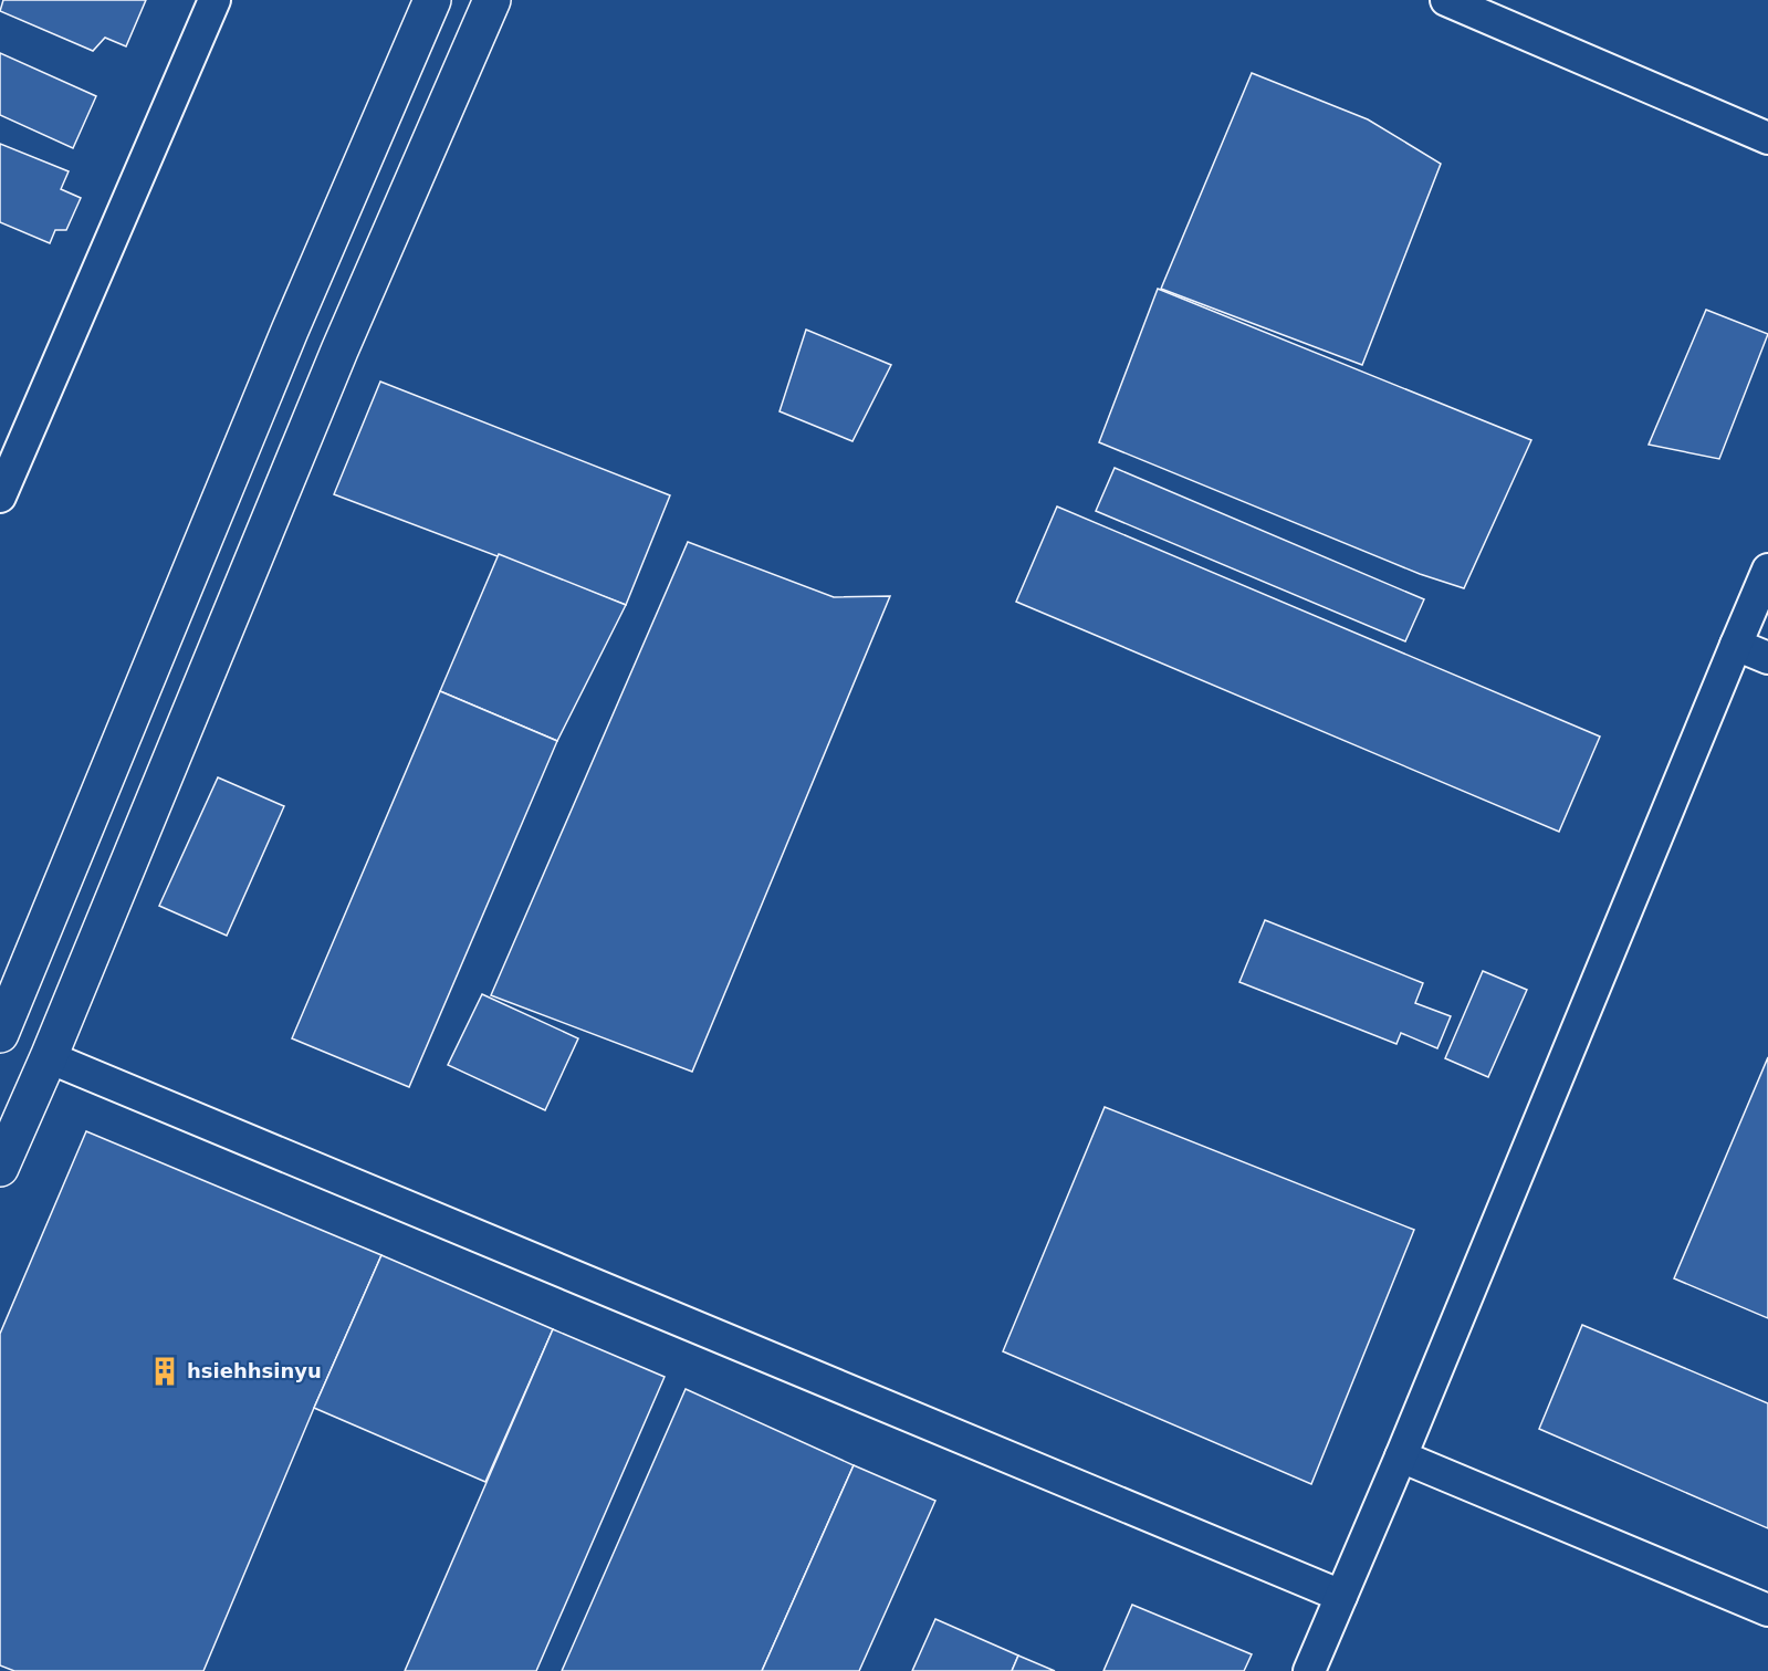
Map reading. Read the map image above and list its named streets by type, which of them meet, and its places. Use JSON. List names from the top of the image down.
{
  "places": {
    "building": ["hsiehhsinyu"]
  }
}
